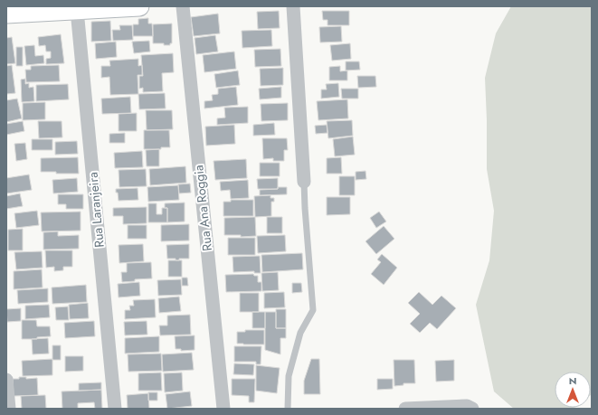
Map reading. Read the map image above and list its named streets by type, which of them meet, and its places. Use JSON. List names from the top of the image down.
{
  "streets": {
    "street": ["Rua Ana Roggia", "Rua Laranjeira"]
  },
  "north": "top"
}
